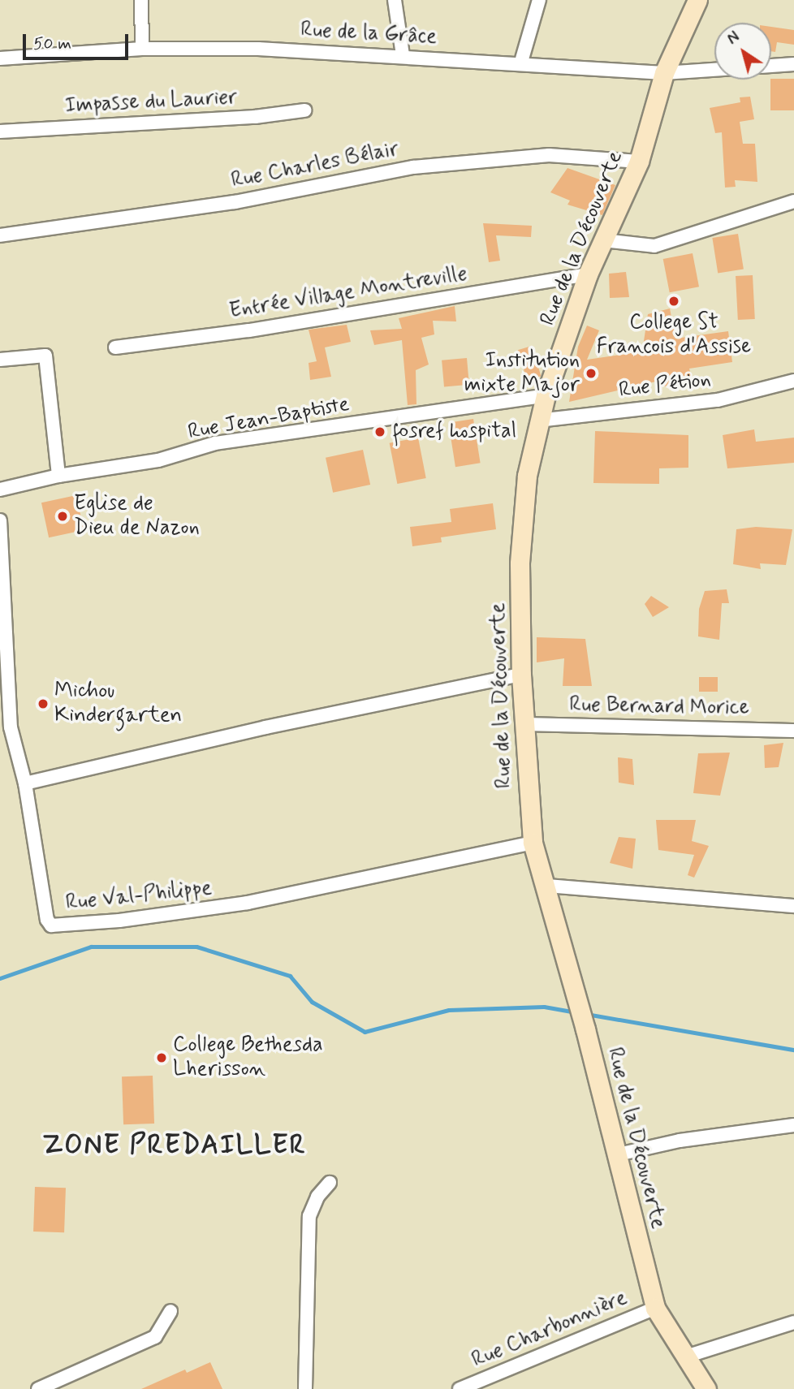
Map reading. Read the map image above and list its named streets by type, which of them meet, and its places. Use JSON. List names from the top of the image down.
{
  "streets": {
    "street": [
      "Rue de la Grâce",
      "Impasse du Laurier",
      "Rue Charles Bélair",
      "Rue de la Découverte",
      "Entrée Village Montreville",
      "Rue Pétion",
      "Rue Jean-Baptiste",
      "Rue Bernard Morice",
      "Rue Val-Philippe",
      "Rue Charbonnière"
    ]
  },
  "crossings": [
    ["Rue de la Grâce", "Rue de la Découverte"],
    ["Rue Charles Bélair", "Rue de la Découverte"],
    ["Rue de la Découverte", "Entrée Village Montreville"],
    ["Rue de la Découverte", "Rue Pétion"],
    ["Rue de la Découverte", "Rue Jean-Baptiste"],
    ["Rue de la Découverte", "Rue Bernard Morice"],
    ["Rue de la Découverte", "Rue Val-Philippe"],
    ["Rue de la Découverte", "Rue Charbonnière"]
  ],
  "districts": ["ZONE PREDAILLER"],
  "places": [
    "College St Francois d'Assise",
    "Institution mixte Major",
    "fosref hospital",
    "Eglise de Dieu de Nazon",
    "Michou Kindergarten",
    "College Bethesda Lherisson"
  ],
  "scale_bar": "50 m",
  "north": "top left"
}
